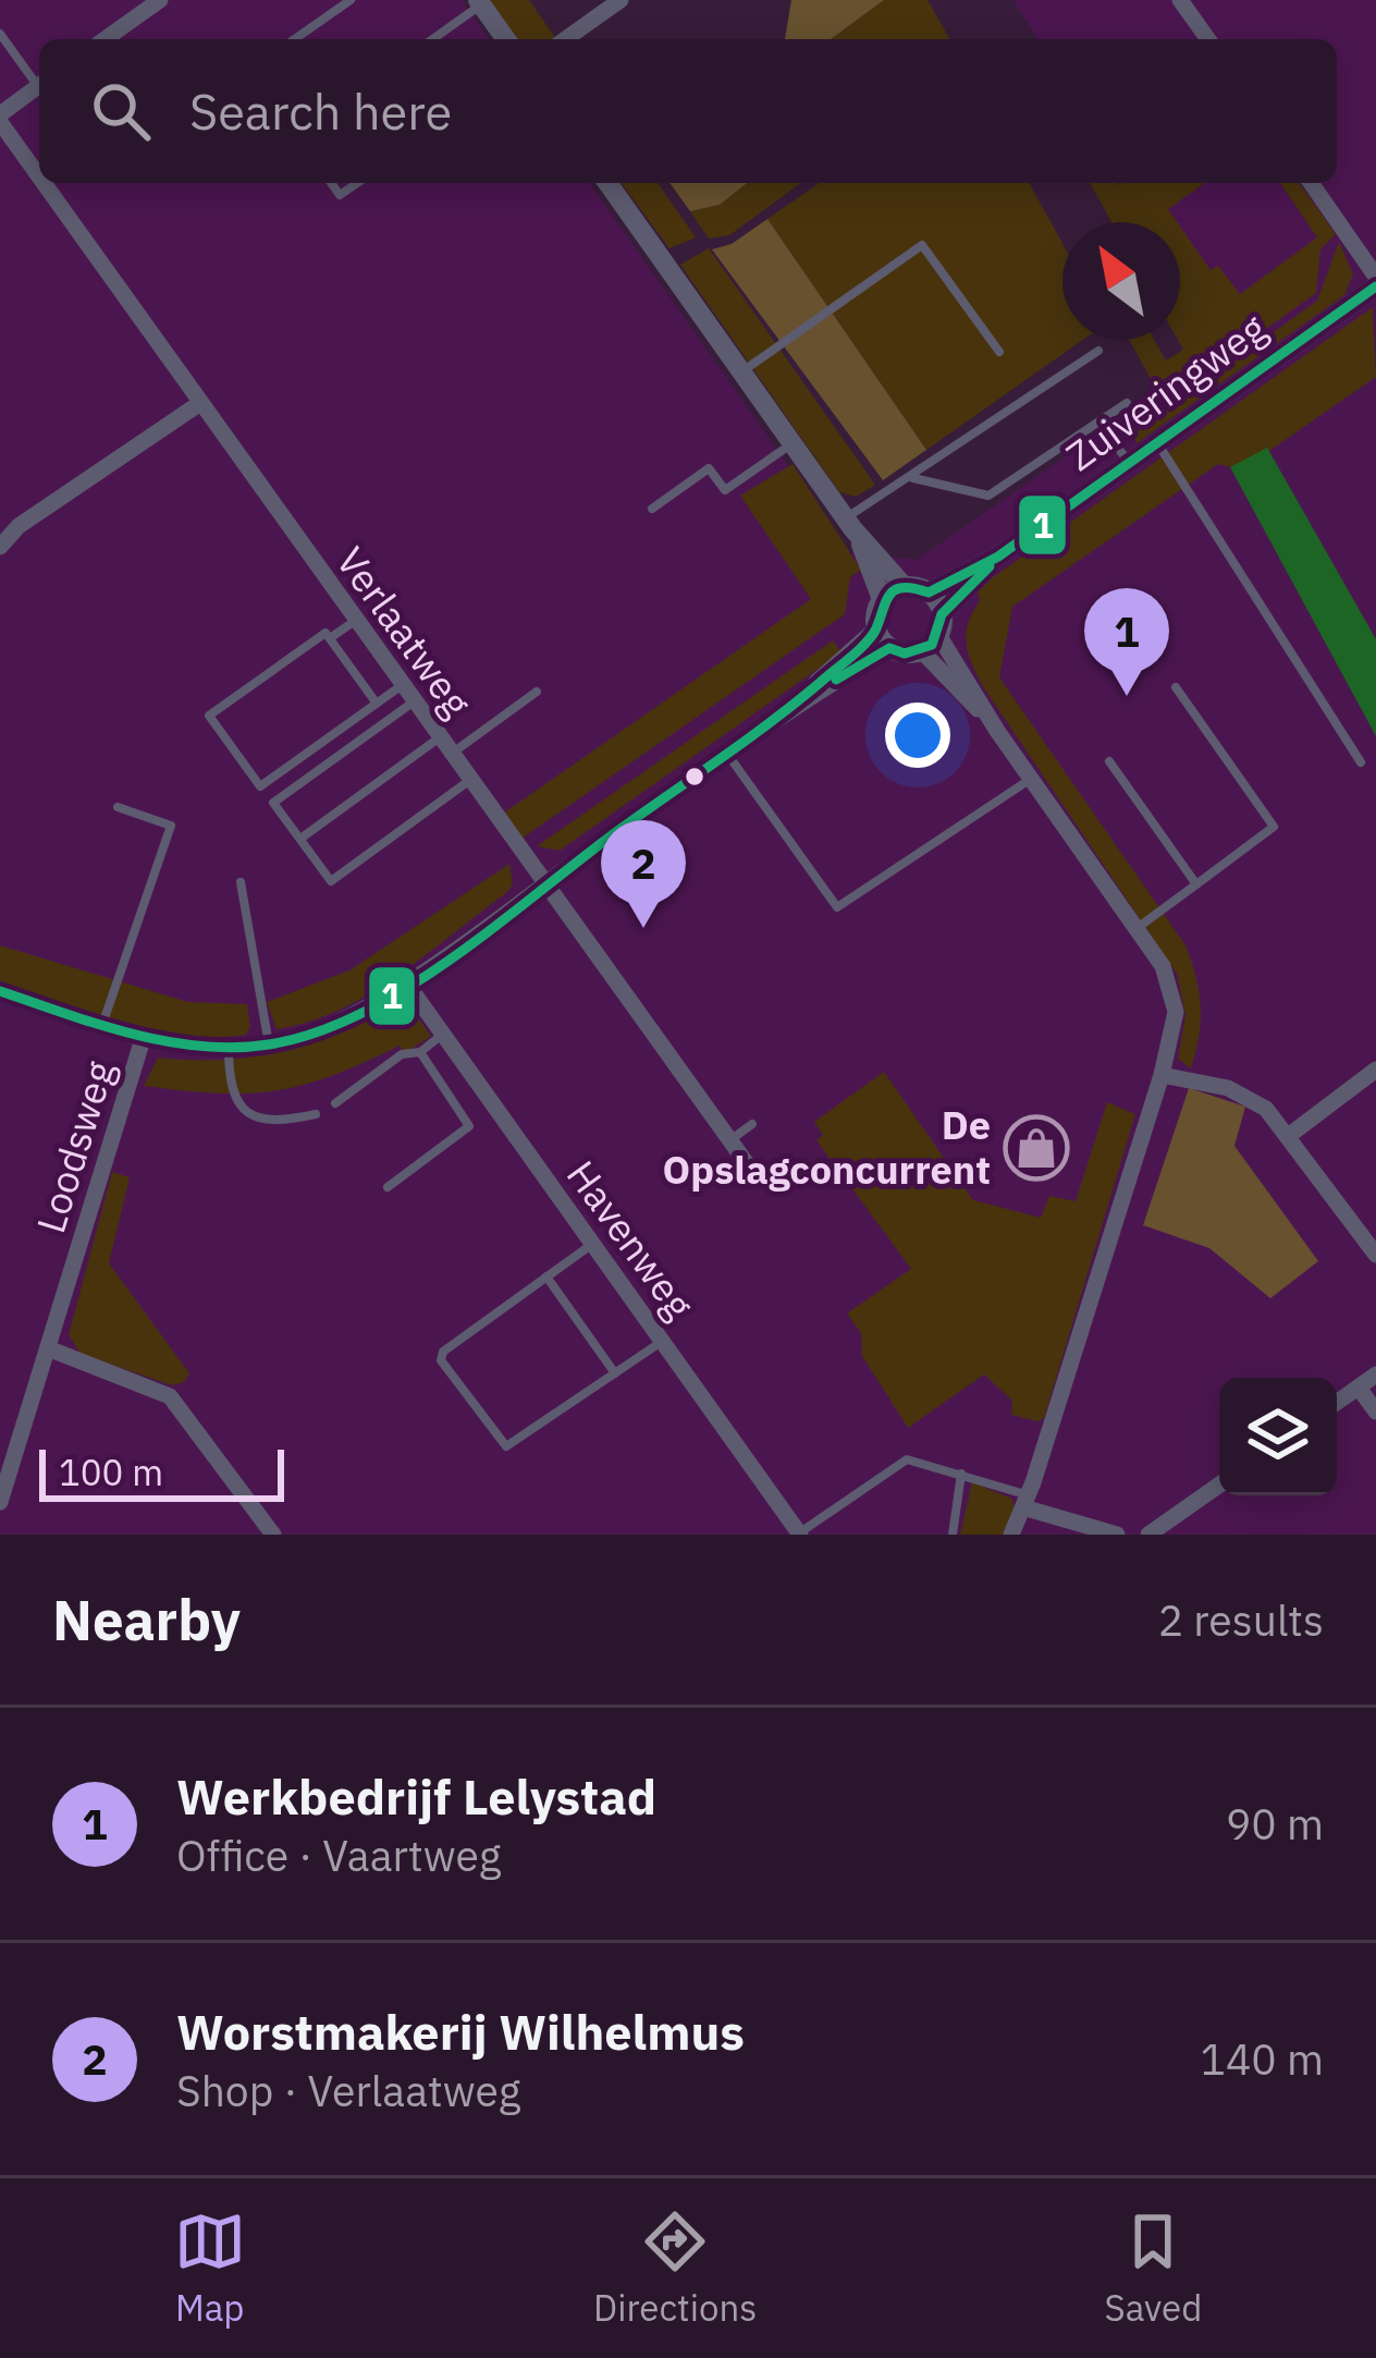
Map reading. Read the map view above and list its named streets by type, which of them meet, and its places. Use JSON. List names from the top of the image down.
{
  "streets": {
    "street": [
      "Zuiveringweg",
      "Verlaatweg",
      "Loodsweg",
      "Havenweg"
    ]
  },
  "places": {
    "shop": ["De Opslagconcurrent"]
  },
  "lines": ["transit line 1"],
  "scale_bar": "100 m",
  "north": "top left",
  "page": {
    "search": "Search here",
    "pins": ["1", "2"],
    "scale": "100 m",
    "heading": ["Nearby", "2 results"],
    "list": [
      {
        "mark": "1",
        "name": "Werkbedrijf Lelystad",
        "note": "Office · Vaartweg",
        "value": "90 m"
      },
      {
        "mark": "2",
        "name": "Worstmakerij Wilhelmus",
        "note": "Shop · Verlaatweg",
        "value": "140 m"
      }
    ],
    "nav": ["Map", "Directions", "Saved"]
  }
}
